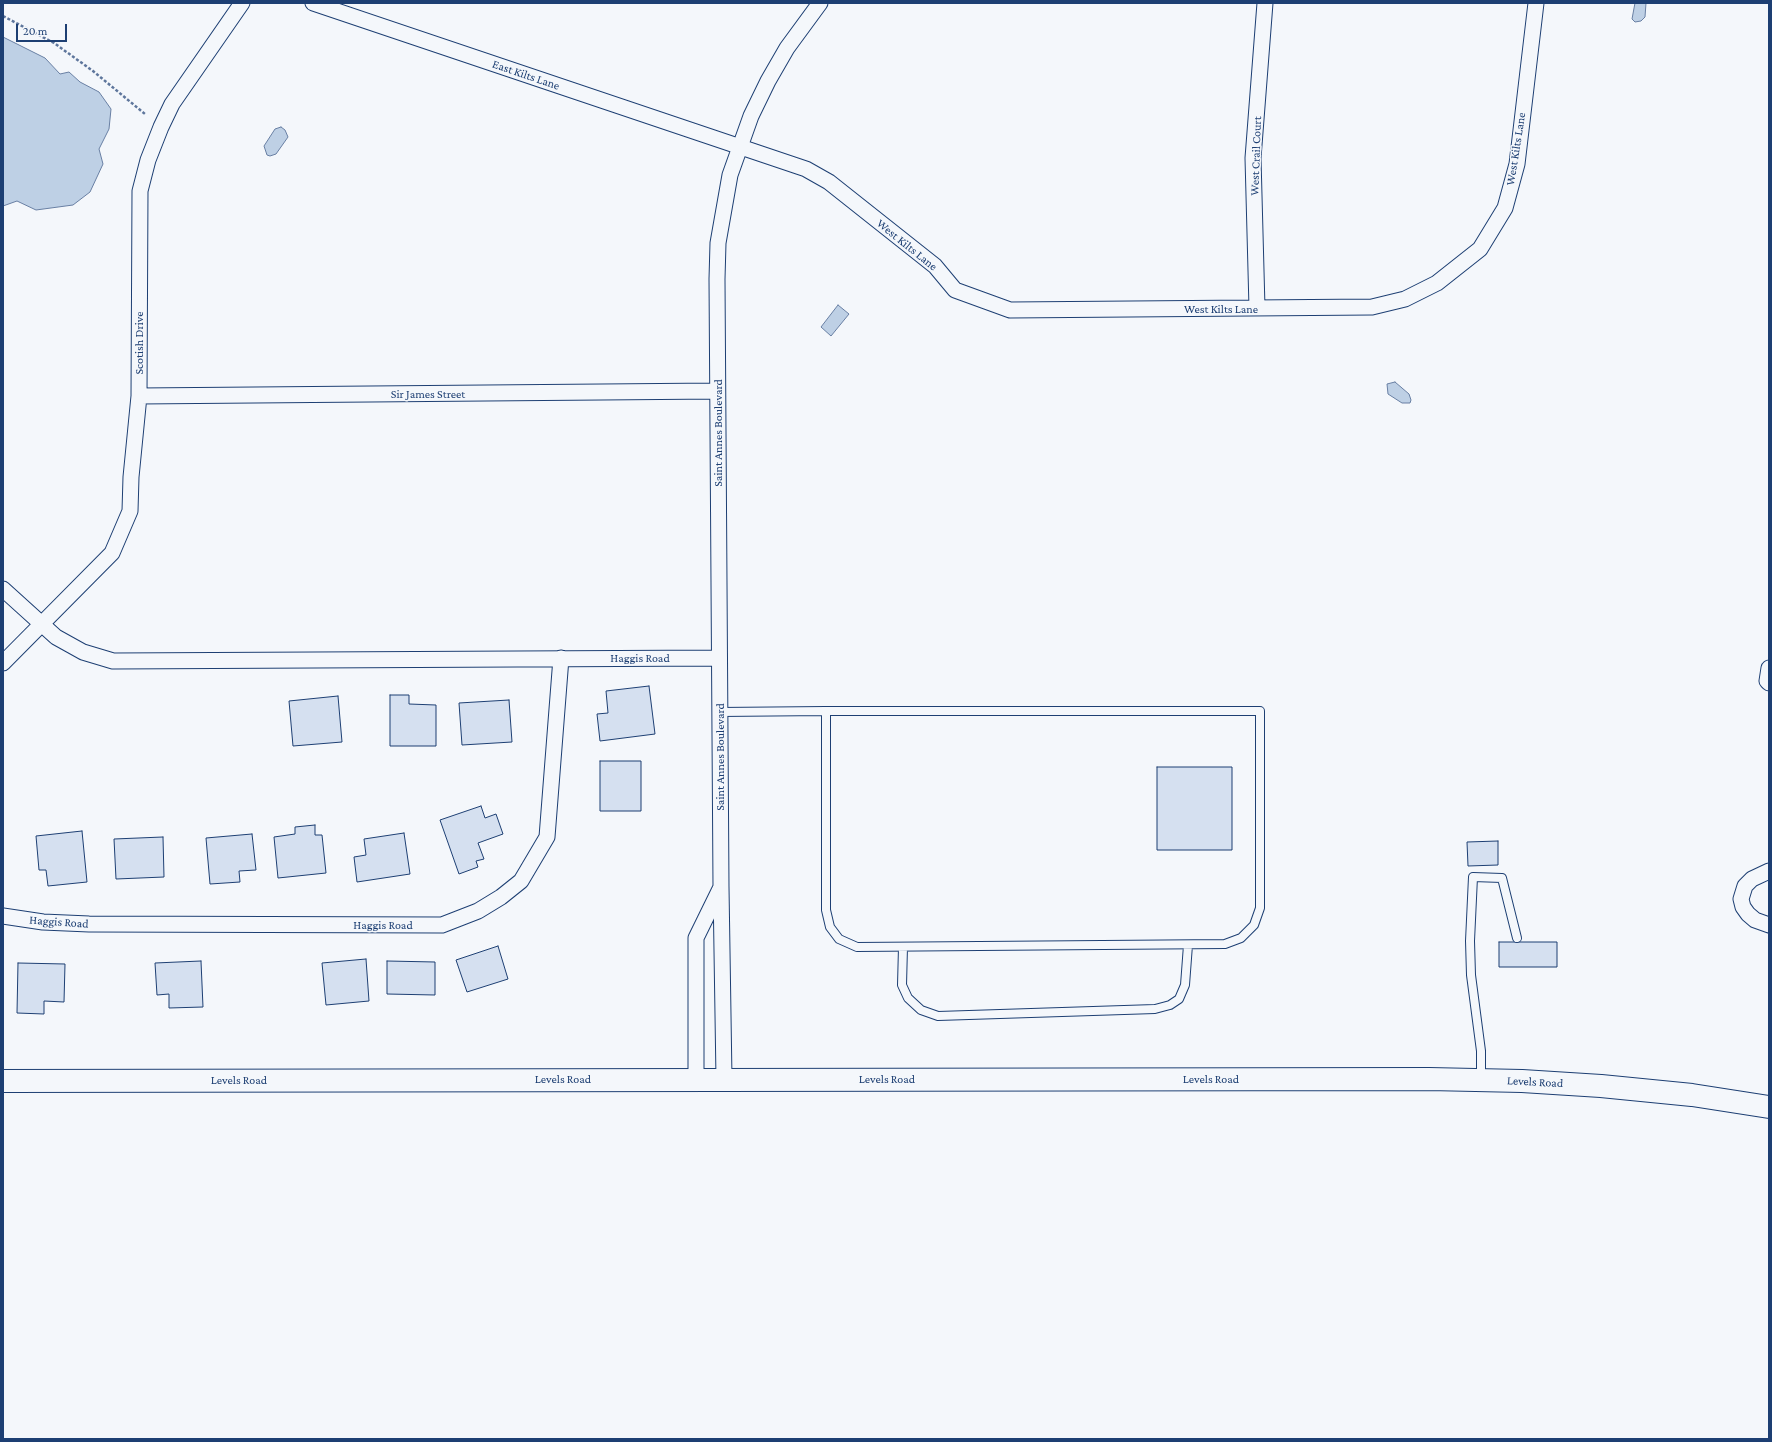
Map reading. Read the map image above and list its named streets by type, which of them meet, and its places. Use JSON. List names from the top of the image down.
{
  "streets": {
    "main road": ["Levels Road"],
    "street": [
      "East Kilts Lane",
      "West Kilts Lane",
      "West Crail Court",
      "Scotish Drive",
      "Sir James Street",
      "Saint Annes Boulevard",
      "Haggis Road"
    ]
  },
  "crossings": [
    ["East Kilts Lane", "West Kilts Lane"],
    ["East Kilts Lane", "Saint Annes Boulevard"],
    ["West Kilts Lane", "West Crail Court"],
    ["West Kilts Lane", "Saint Annes Boulevard"],
    ["Scotish Drive", "Sir James Street"],
    ["Scotish Drive", "Haggis Road"],
    ["Sir James Street", "Saint Annes Boulevard"],
    ["Saint Annes Boulevard", "Haggis Road"],
    ["Saint Annes Boulevard", "Levels Road"]
  ],
  "scale_bar": "20 m"
}
